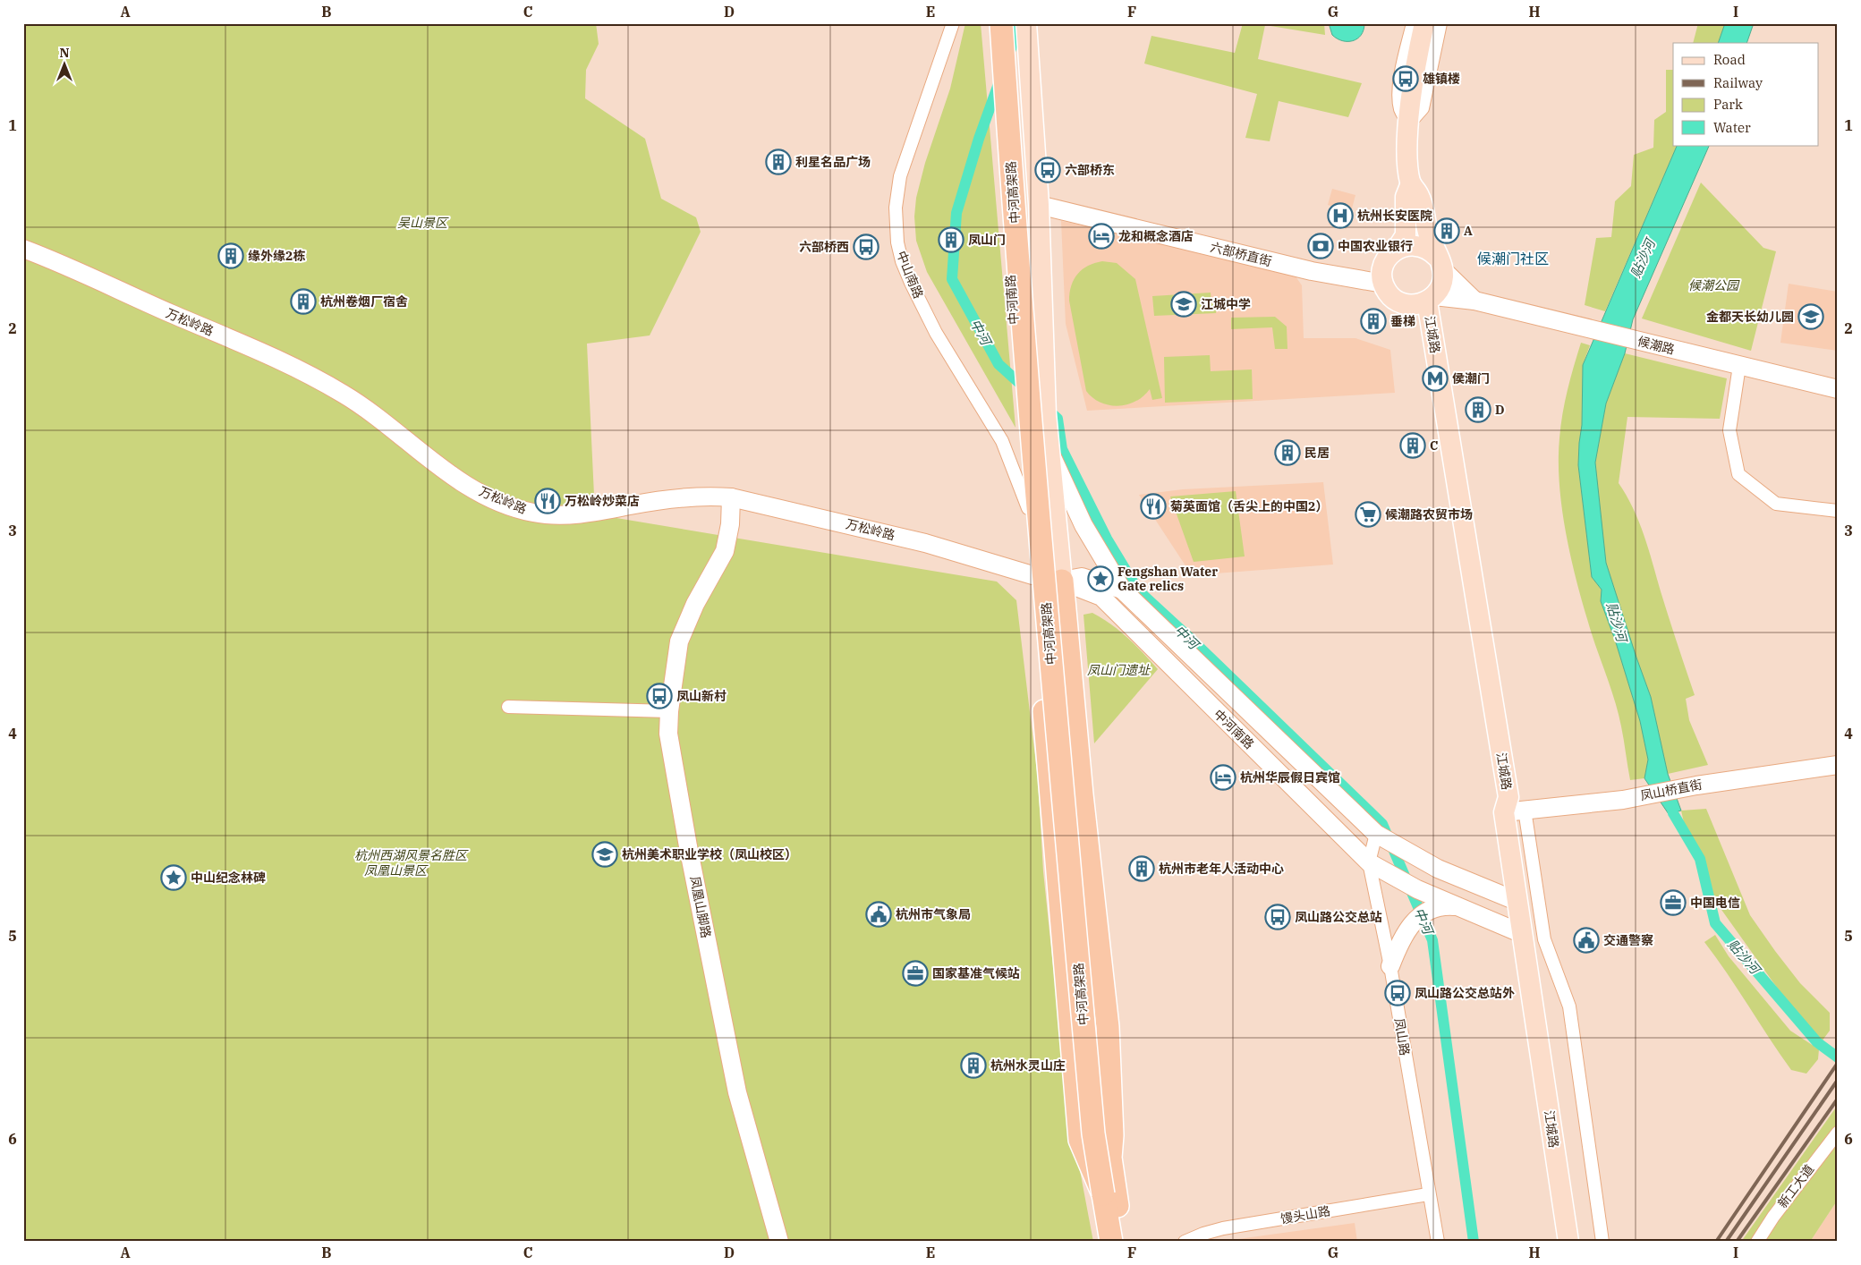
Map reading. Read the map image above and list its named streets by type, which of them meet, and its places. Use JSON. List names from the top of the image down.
{
  "streets": {
    "highway": ["中河高架路"],
    "main road": ["中河南路", "江城路"],
    "street": [
      "六部桥直街",
      "中山南路",
      "万松岭路",
      "候潮路",
      "凤山桥直街",
      "凤凰山脚路",
      "凤山路",
      "新工大道",
      "馒头山路"
    ]
  },
  "crossings": [
    ["六部桥直街", "中河南路"],
    ["六部桥直街", "江城路"],
    ["六部桥直街", "候潮路"],
    ["中山南路", "中河南路"],
    ["中河南路", "万松岭路"],
    ["中河南路", "江城路"],
    ["中河南路", "凤山路"],
    ["万松岭路", "凤凰山脚路"],
    ["江城路", "候潮路"],
    ["江城路", "凤山桥直街"],
    ["凤山路", "馒头山路"]
  ],
  "districts": ["候潮门社区"],
  "water": ["贴沙河", "中河"],
  "parks": [
    "吴山景区",
    "候潮公园",
    "凤山门遗址",
    "杭州西湖风景名胜区",
    "凤凰山景区"
  ],
  "places": {
    "bus stop": [
      "雄镇楼",
      "六部桥东",
      "六部桥西",
      "凤山新村",
      "凤山路公交总站",
      "凤山路公交总站外"
    ],
    "building": [
      "利星名品广场",
      "A",
      "凤山门",
      "缘外缘2栋",
      "杭州卷烟厂宿舍",
      "垂梯",
      "D",
      "C",
      "民居",
      "杭州市老年人活动中心",
      "杭州水灵山庄"
    ],
    "hospital": ["杭州长安医院"],
    "hotel": ["龙和概念酒店", "杭州华辰假日宾馆"],
    "bank": ["中国农业银行"],
    "school or university": ["江城中学", "金都天长幼儿园", "杭州美术职业学校（凤山校区）"],
    "metro station": ["侯潮门"],
    "restaurant": ["万松岭炒菜店", "菊英面馆（舌尖上的中国2）"],
    "supermarket": ["候潮路农贸市场"],
    "place": ["Fengshan Water Gate relics", "中山纪念林碑"],
    "office": ["中国电信", "国家基准气候站"],
    "public building": ["杭州市气象局", "交通警察"]
  },
  "legend": [
    "Road",
    "Railway",
    "Park",
    "Water"
  ],
  "north": "top",
  "grid": {
    "columns": [
      "A",
      "B",
      "C",
      "D",
      "E",
      "F",
      "G",
      "H",
      "I"
    ],
    "rows": [
      "1",
      "2",
      "3",
      "4",
      "5",
      "6"
    ]
  }
}
